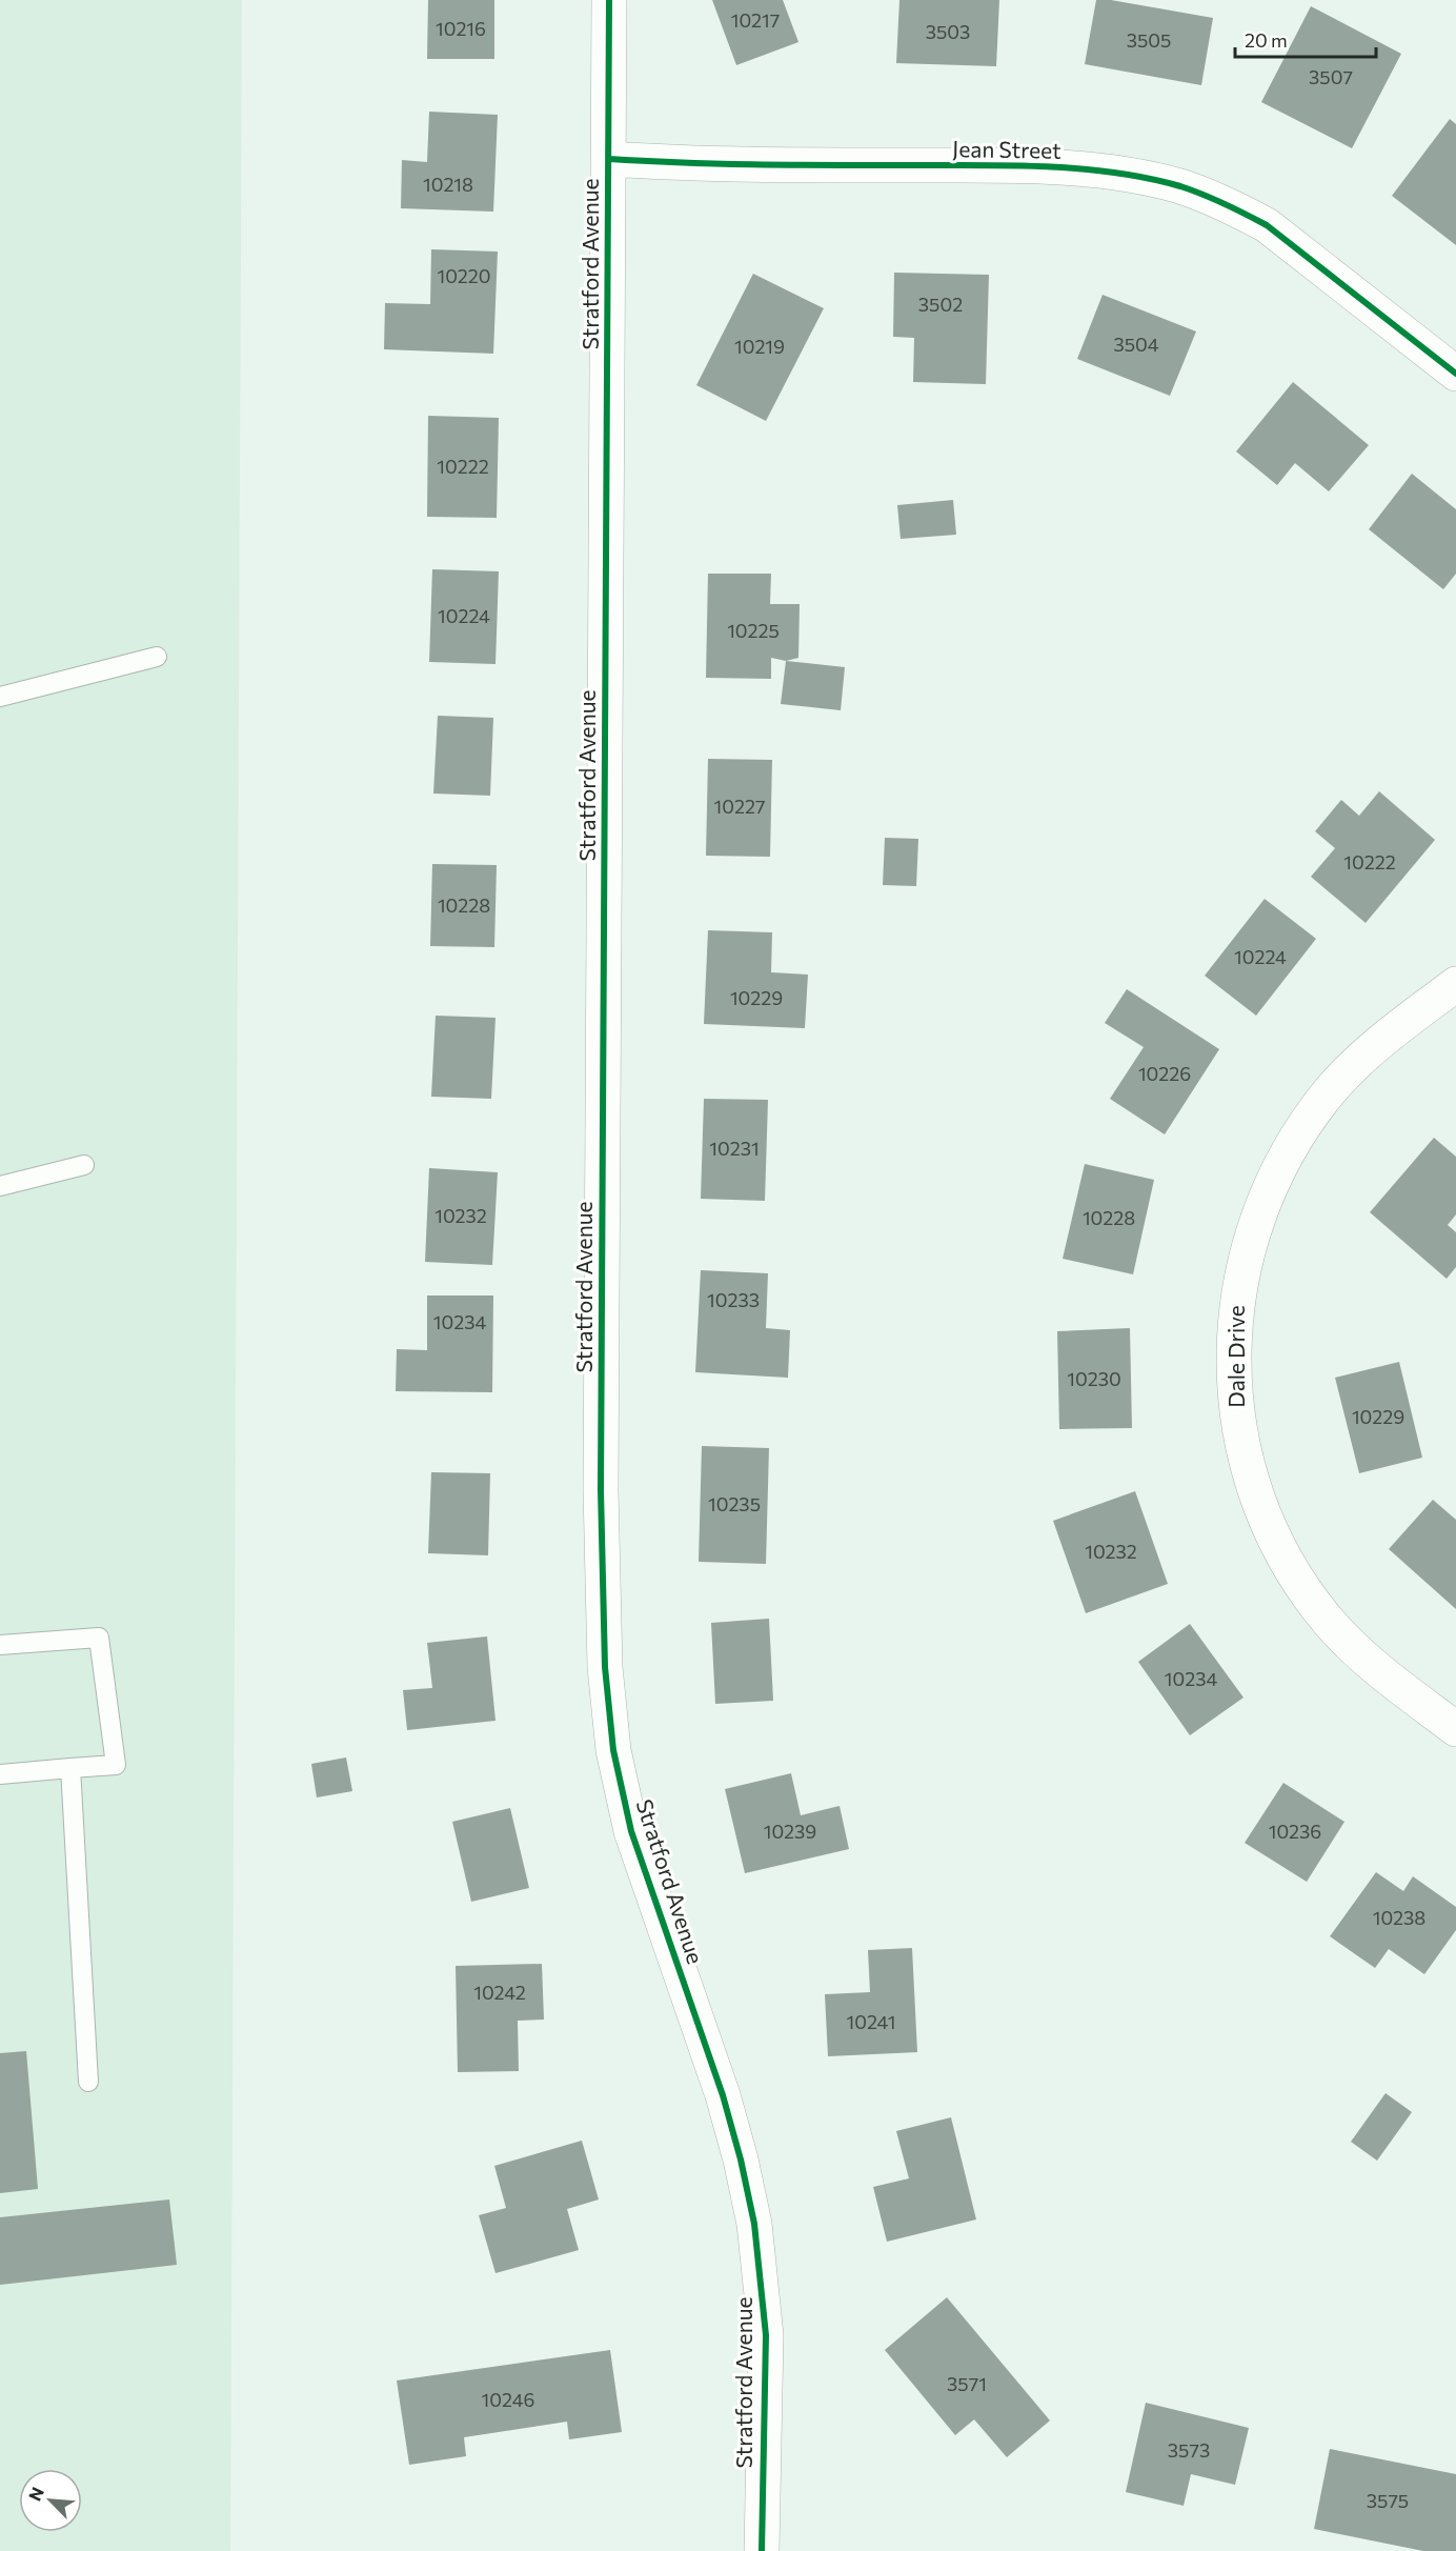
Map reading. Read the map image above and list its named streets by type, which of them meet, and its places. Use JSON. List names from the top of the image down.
{
  "streets": {
    "street": ["Jean Street", "Stratford Avenue", "Dale Drive"]
  },
  "crossings": [
    ["Jean Street", "Stratford Avenue"]
  ],
  "house_numbers": [
    "10217",
    "10216",
    "3503",
    "3505",
    "3507",
    "10218",
    "10220",
    "3502",
    "3504",
    "10219",
    "10222",
    "10224",
    "10225",
    "10227",
    "10222",
    "10228",
    "10224",
    "10229",
    "10226",
    "10231",
    "10232",
    "10228",
    "10233",
    "10234",
    "10230",
    "10229",
    "10235",
    "10232",
    "10234",
    "10239",
    "10236",
    "10238",
    "10242",
    "10241",
    "3571",
    "10246",
    "3573",
    "3575"
  ],
  "scale_bar": "20 m",
  "north": "top left"
}
